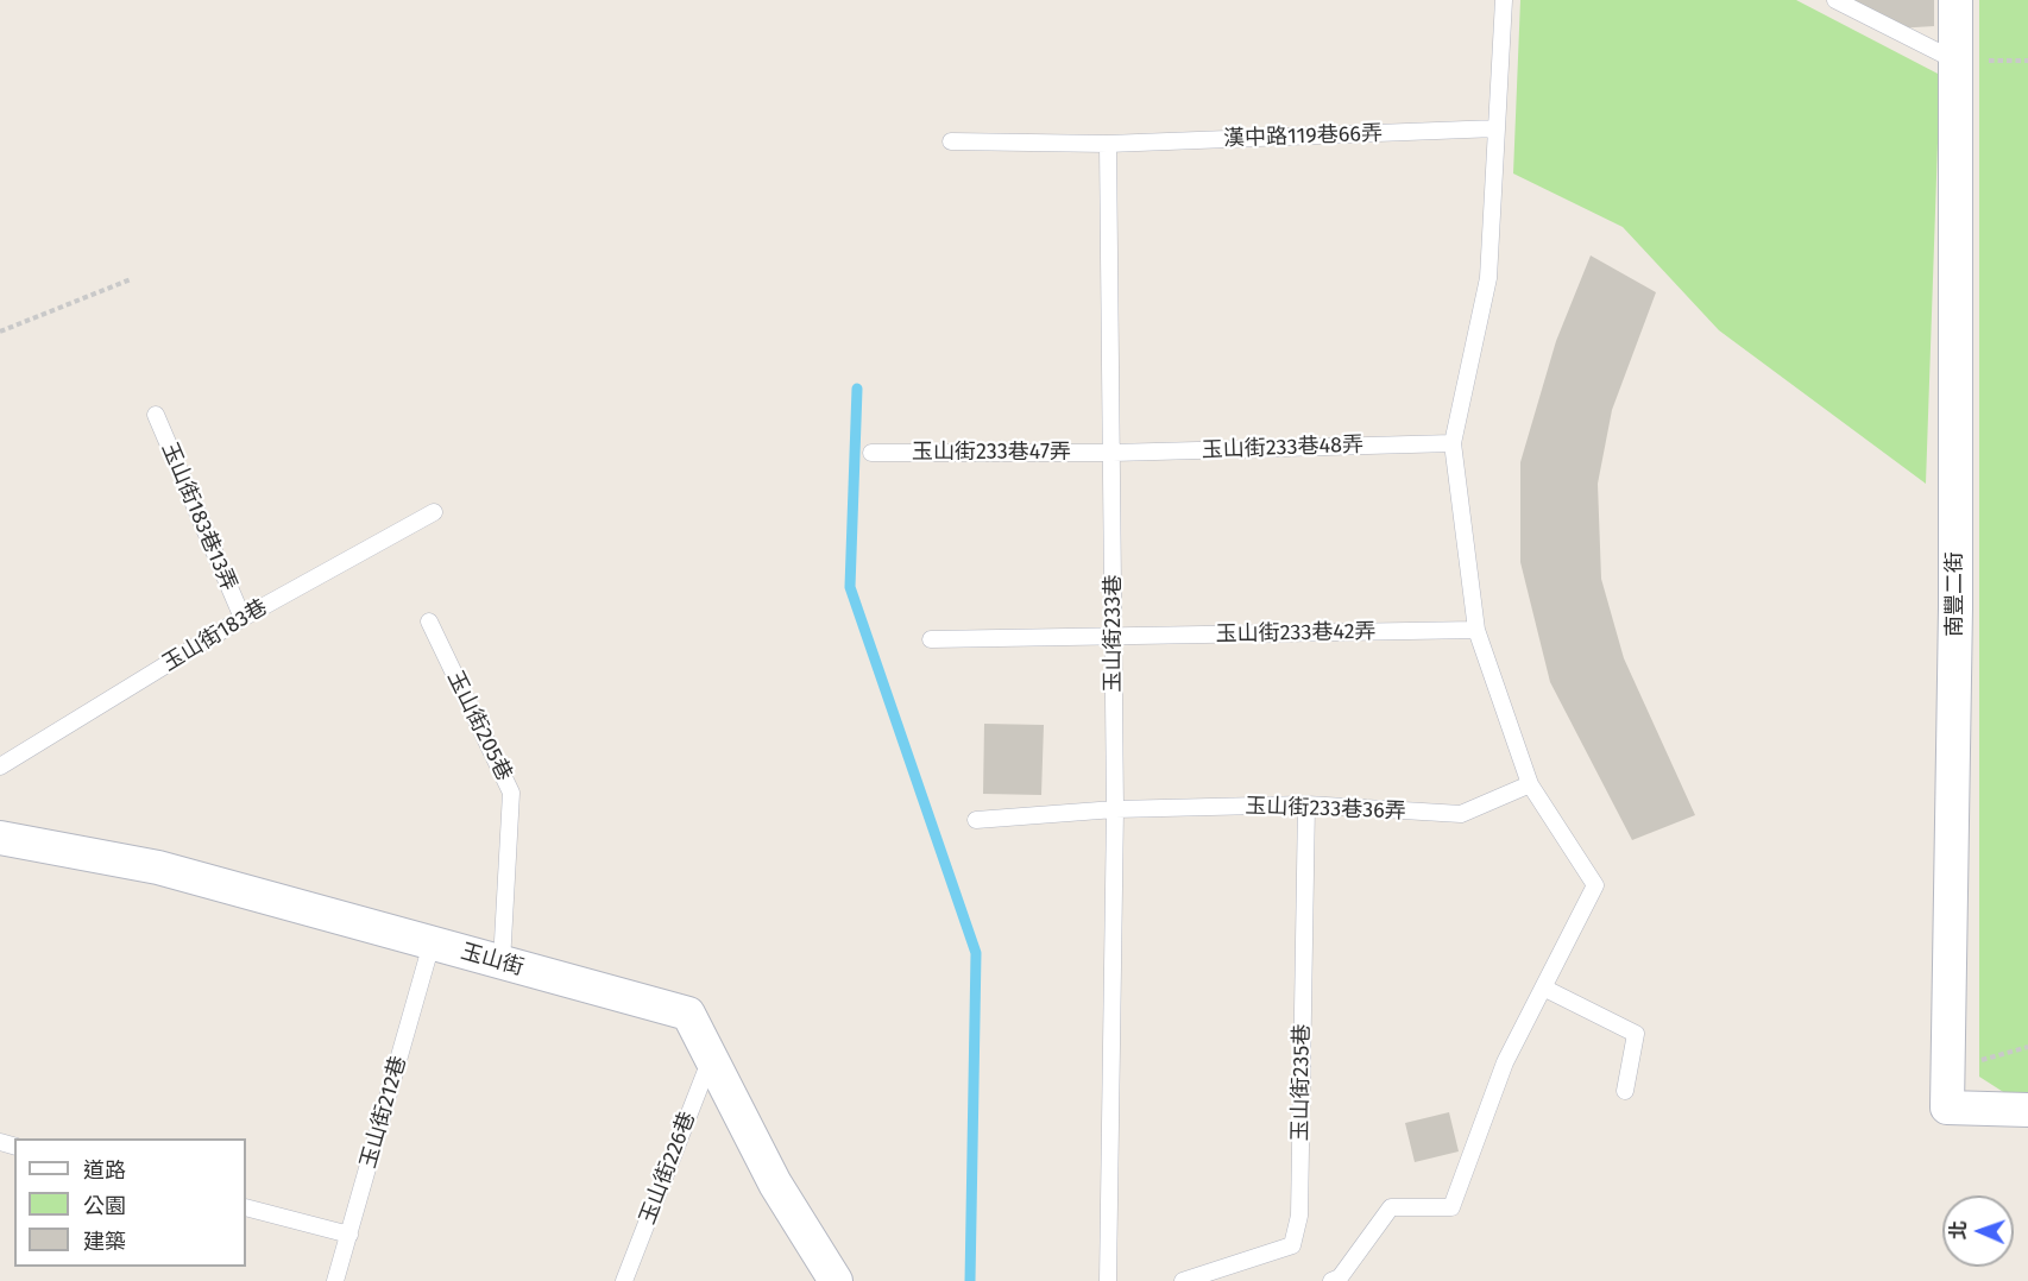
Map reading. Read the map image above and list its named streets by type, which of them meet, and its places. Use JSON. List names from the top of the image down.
{
  "streets": {
    "street": ["南豐二街", "玉山街"],
    "lane": [
      "漢中路119巷66弄",
      "玉山街233巷48弄",
      "玉山街233巷47弄",
      "玉山街183巷13弄",
      "玉山街233巷",
      "玉山街233巷42弄",
      "玉山街183巷",
      "玉山街205巷",
      "玉山街233巷36弄",
      "玉山街235巷",
      "玉山街212巷",
      "玉山街226巷"
    ]
  },
  "crossings": [
    ["漢中路119巷66弄", "玉山街233巷"],
    ["玉山街233巷48弄", "玉山街233巷47弄"],
    ["玉山街233巷48弄", "玉山街233巷"],
    ["玉山街233巷47弄", "玉山街233巷"],
    ["玉山街183巷13弄", "玉山街183巷"],
    ["玉山街233巷", "玉山街233巷42弄"],
    ["玉山街233巷", "玉山街233巷36弄"],
    ["玉山街205巷", "玉山街"],
    ["玉山街233巷36弄", "玉山街235巷"],
    ["玉山街", "玉山街212巷"],
    ["玉山街", "玉山街226巷"]
  ],
  "legend": ["道路", "公園", "建築"],
  "north": "left"
}
